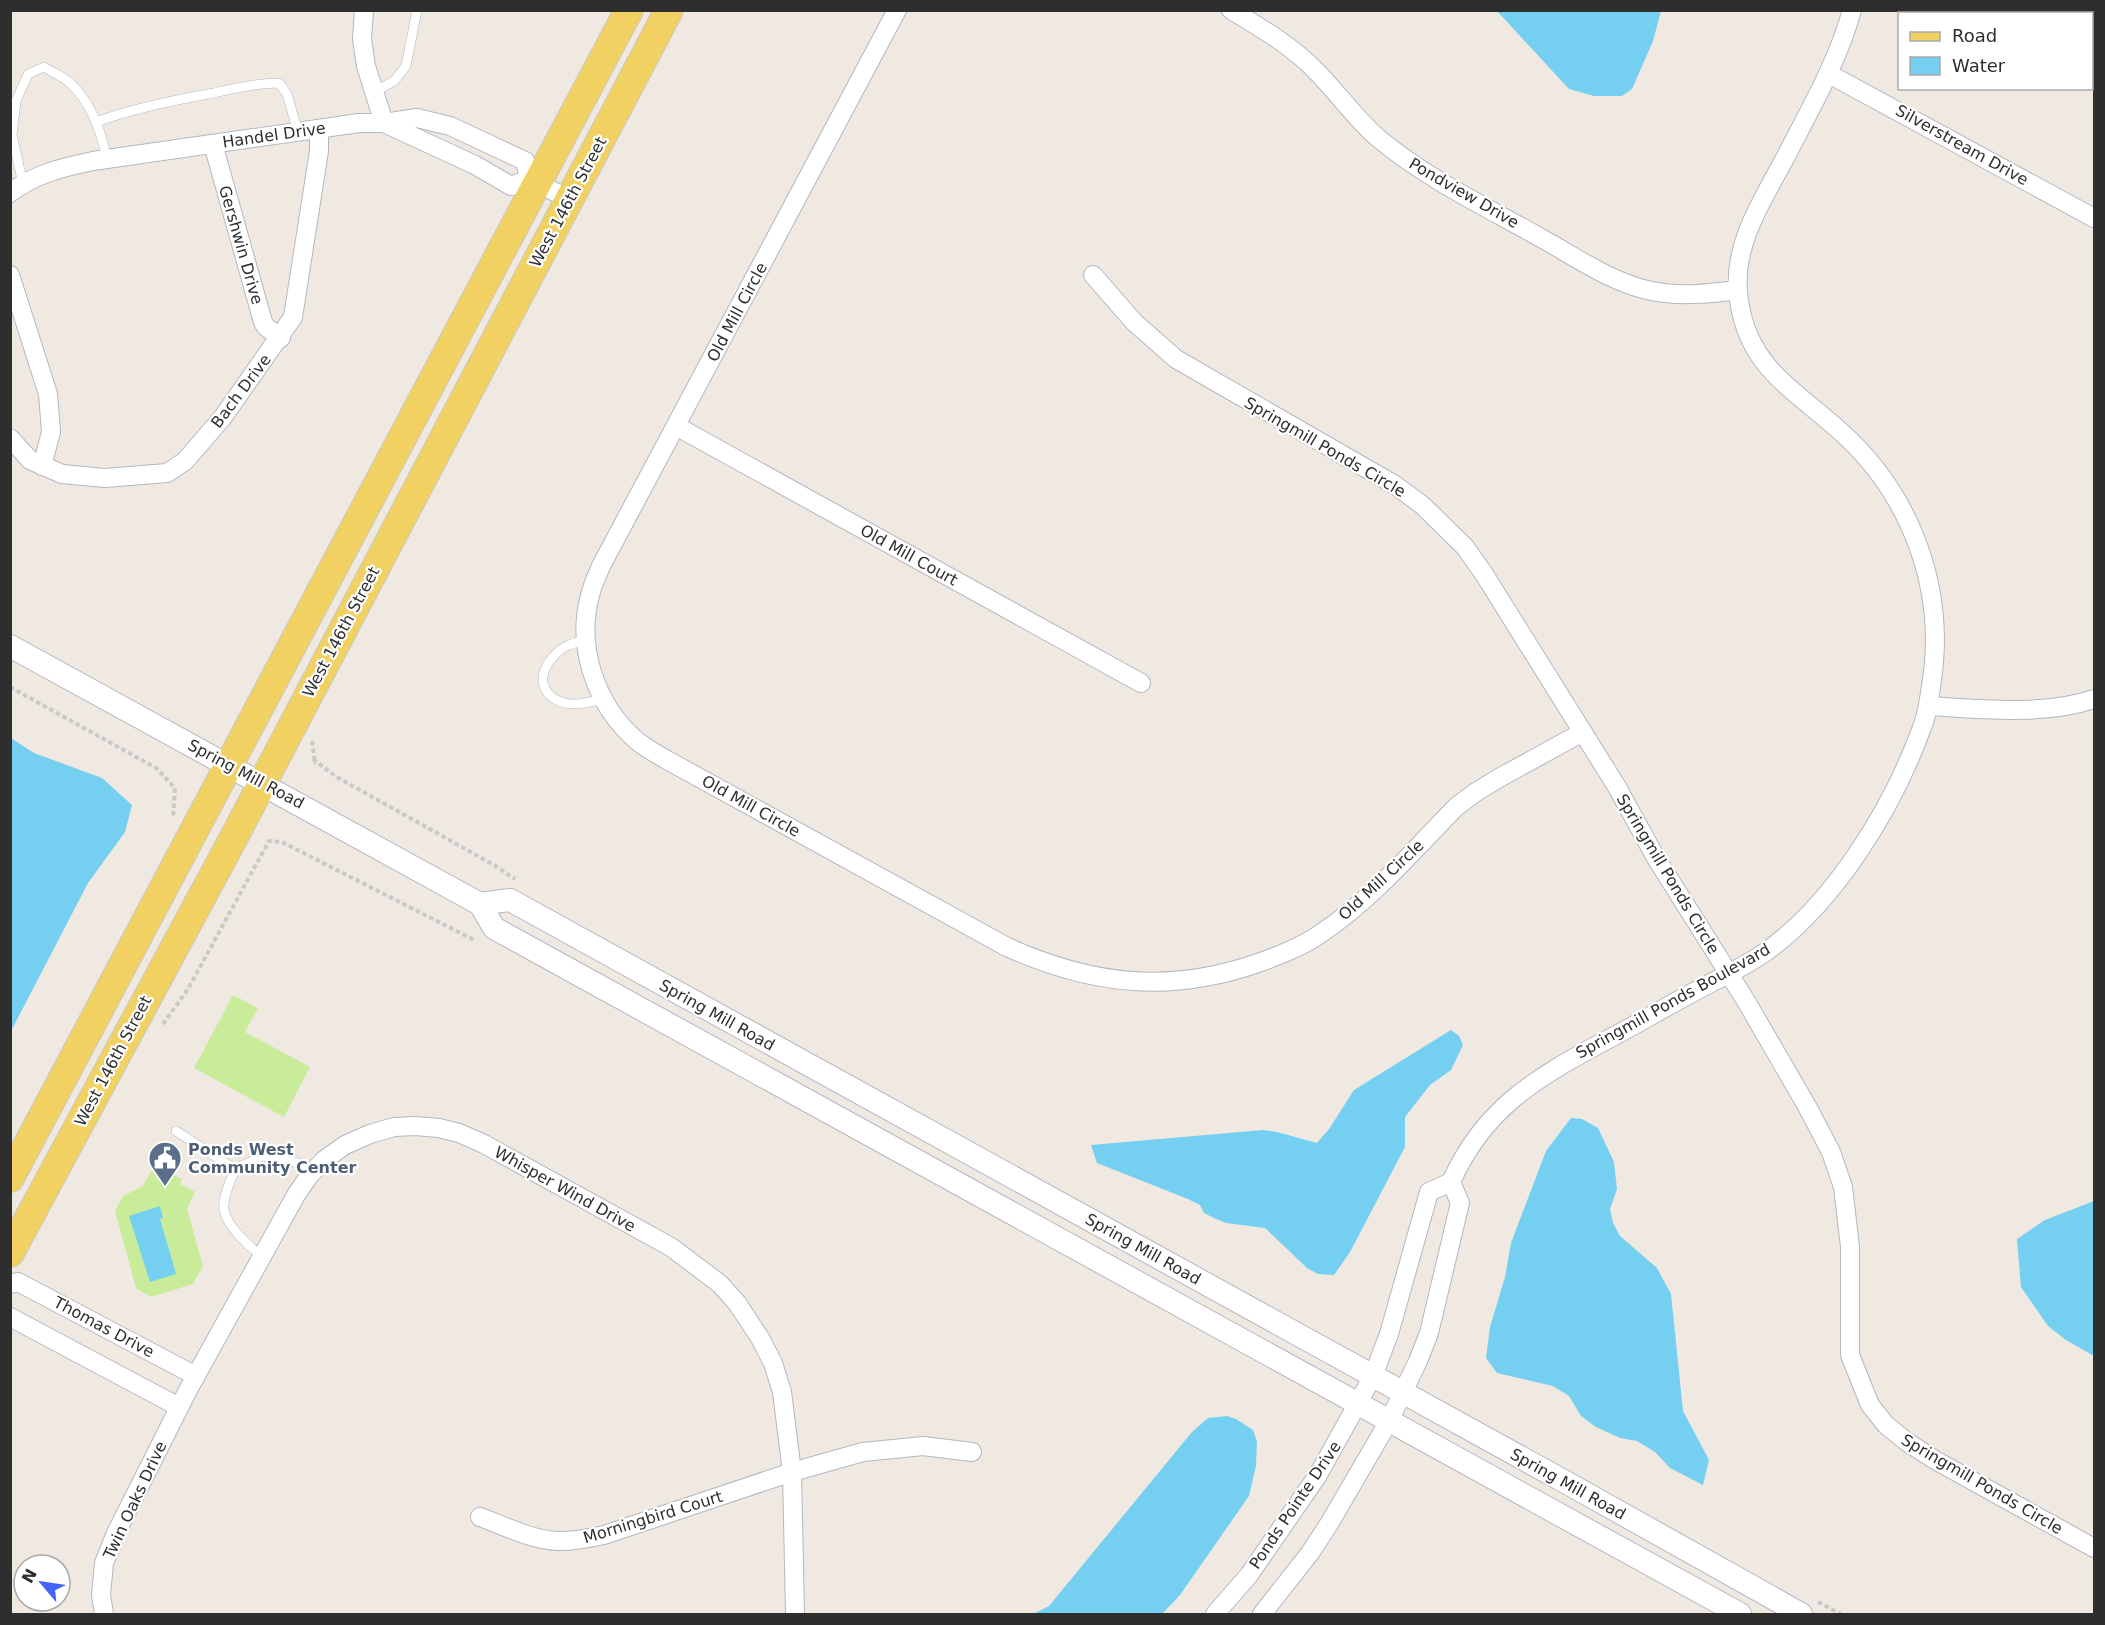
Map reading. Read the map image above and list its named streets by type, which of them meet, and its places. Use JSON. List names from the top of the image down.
{
  "streets": {
    "main road": ["West 146th Street"],
    "street": [
      "Handel Drive",
      "Silverstream Drive",
      "Pondview Drive",
      "Gershwin Drive",
      "Old Mill Circle",
      "Bach Drive",
      "Springmill Ponds Circle",
      "Old Mill Court",
      "Spring Mill Road",
      "Springmill Ponds Boulevard",
      "Whisper Wind Drive",
      "Thomas Drive",
      "Twin Oaks Drive",
      "Ponds Pointe Drive",
      "Morningbird Court"
    ]
  },
  "crossings": [
    ["Handel Drive", "West 146th Street"],
    ["Handel Drive", "Gershwin Drive"],
    ["Handel Drive", "Bach Drive"],
    ["Silverstream Drive", "Springmill Ponds Boulevard"],
    ["Pondview Drive", "Springmill Ponds Boulevard"],
    ["West 146th Street", "Spring Mill Road"],
    ["Gershwin Drive", "Bach Drive"],
    ["Old Mill Circle", "Springmill Ponds Circle"],
    ["Old Mill Circle", "Old Mill Court"],
    ["Springmill Ponds Circle", "Springmill Ponds Boulevard"],
    ["Spring Mill Road", "Springmill Ponds Boulevard"],
    ["Spring Mill Road", "Ponds Pointe Drive"],
    ["Springmill Ponds Boulevard", "Ponds Pointe Drive"],
    ["Whisper Wind Drive", "Thomas Drive"],
    ["Whisper Wind Drive", "Twin Oaks Drive"],
    ["Whisper Wind Drive", "Morningbird Court"],
    ["Thomas Drive", "Twin Oaks Drive"]
  ],
  "places": {
    "public building": ["Ponds West Community Center"]
  },
  "legend": ["Road", "Water"],
  "north": "top left"
}
